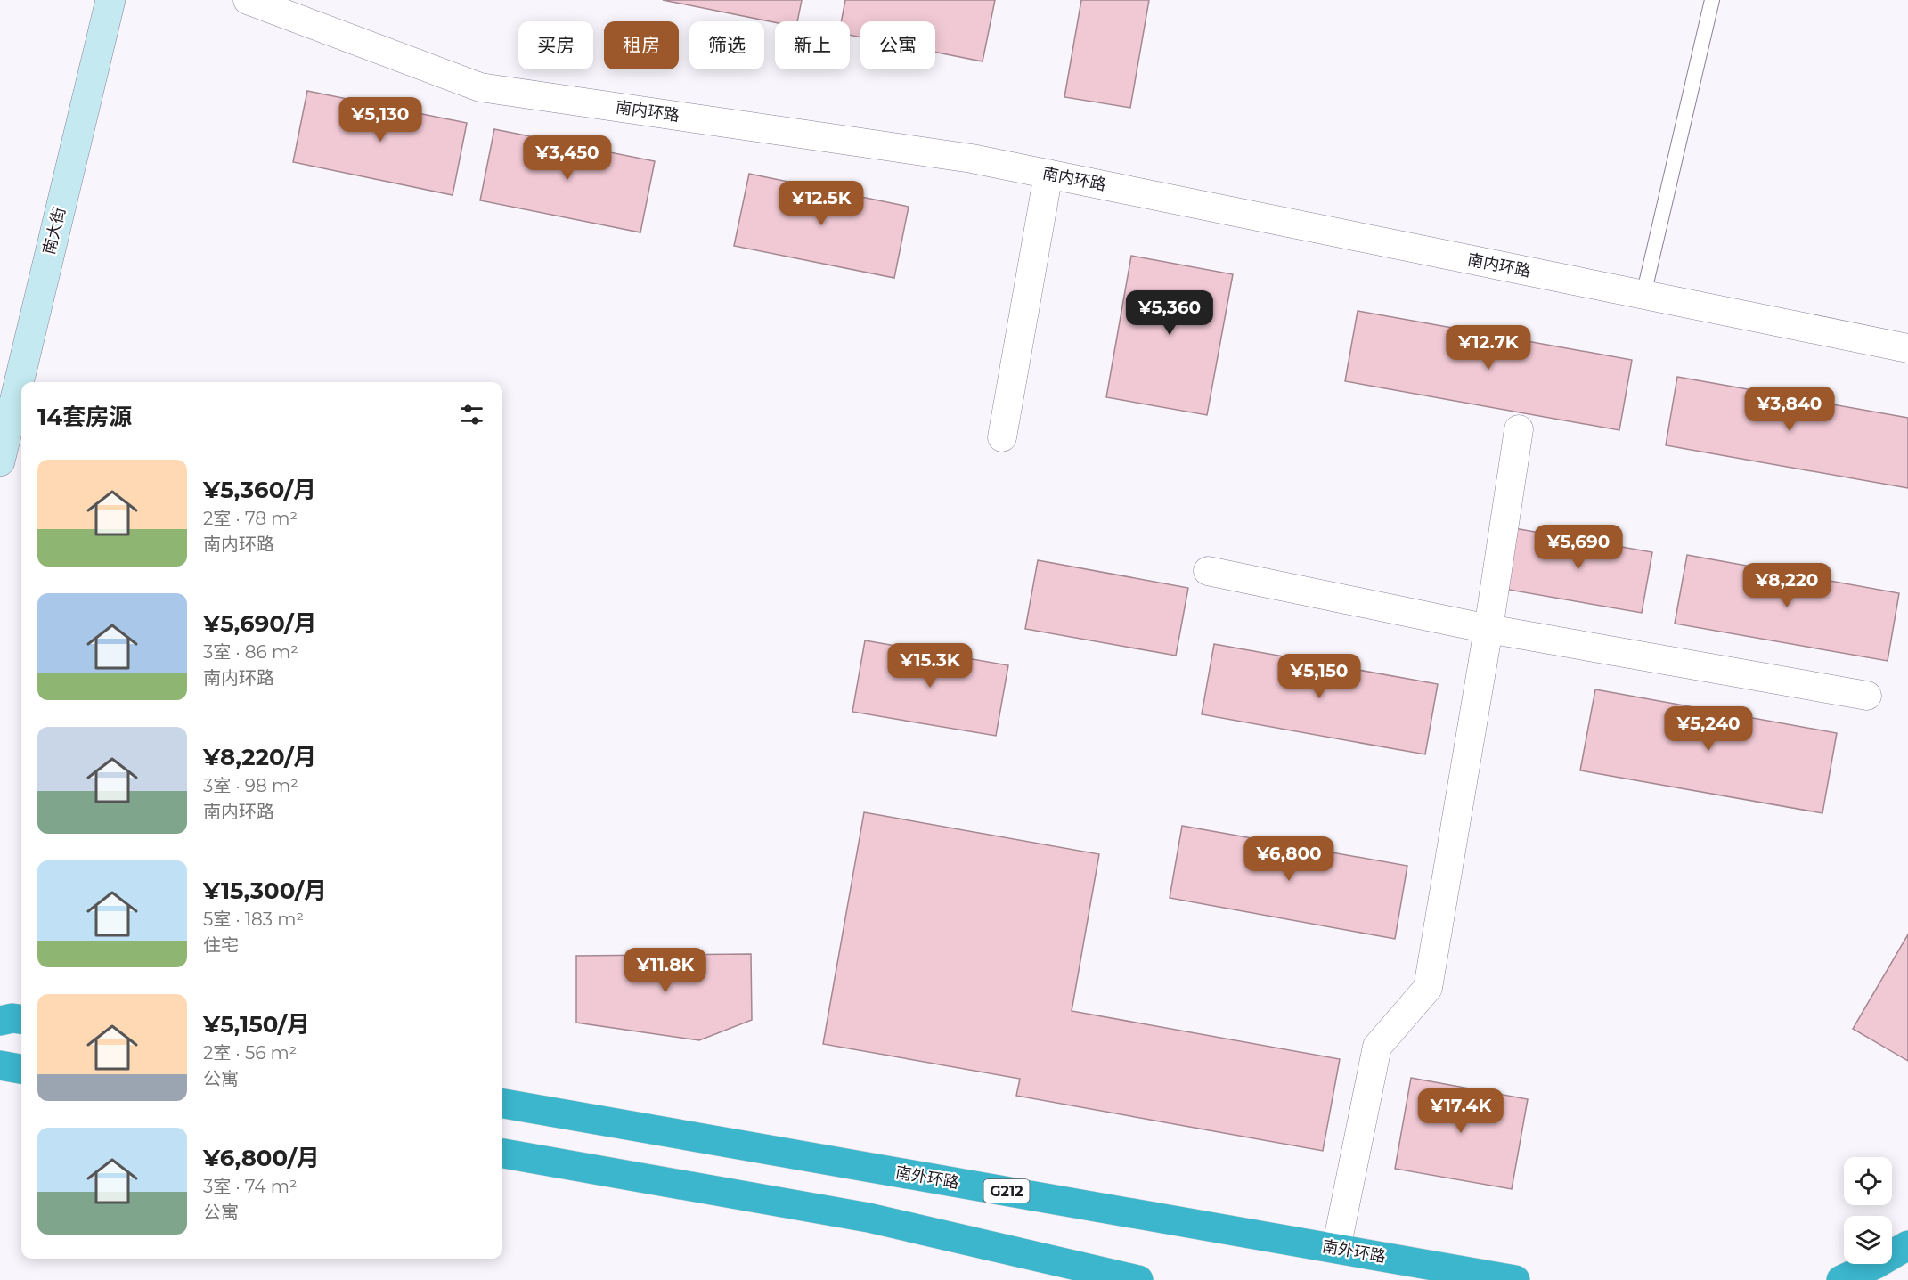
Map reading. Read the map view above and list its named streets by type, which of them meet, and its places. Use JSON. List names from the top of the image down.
{
  "streets": {
    "highway": ["南外环路", "G212"],
    "main road": ["南大街"],
    "street": ["南内环路"]
  },
  "page": {
    "chip": [
      "买房",
      "租房",
      "筛选",
      "新上",
      "公寓"
    ],
    "price": [
      "¥5,130",
      "¥3,450",
      "¥12.5K",
      "¥5,360",
      "¥12.7K",
      "¥3,840",
      "¥5,690",
      "¥8,220",
      "¥15.3K",
      "¥5,150",
      "¥5,240",
      "¥6,800",
      "¥11.8K",
      "¥17.4K"
    ],
    "heading": "14套房源",
    "list": [
      {
        "name": "¥5,360/月",
        "note": "2室 · 78 m² · 南内环路"
      },
      {
        "name": "¥5,690/月",
        "note": "3室 · 86 m² · 南内环路"
      },
      {
        "name": "¥8,220/月",
        "note": "3室 · 98 m² · 南内环路"
      },
      {
        "name": "¥15,300/月",
        "note": "5室 · 183 m² · 住宅"
      },
      {
        "name": "¥5,150/月",
        "note": "2室 · 56 m² · 公寓"
      },
      {
        "name": "¥6,800/月",
        "note": "3室 · 74 m² · 公寓"
      }
    ]
  }
}
